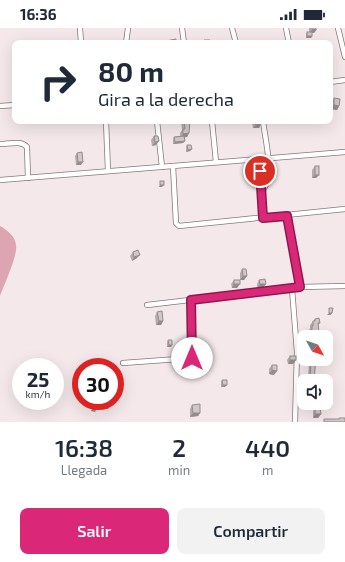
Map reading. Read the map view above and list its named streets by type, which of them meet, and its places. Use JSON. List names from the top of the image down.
{
  "north": "bottom right",
  "page": {
    "status": "16:36",
    "turn": ["80 m", "Gira a la derecha"],
    "speed": "25 km/h",
    "limit": "30",
    "eta": [
      "16:38",
      "Llegada",
      "2",
      "min",
      "440",
      "m"
    ],
    "buttons": ["Salir", "Compartir"]
  }
}
